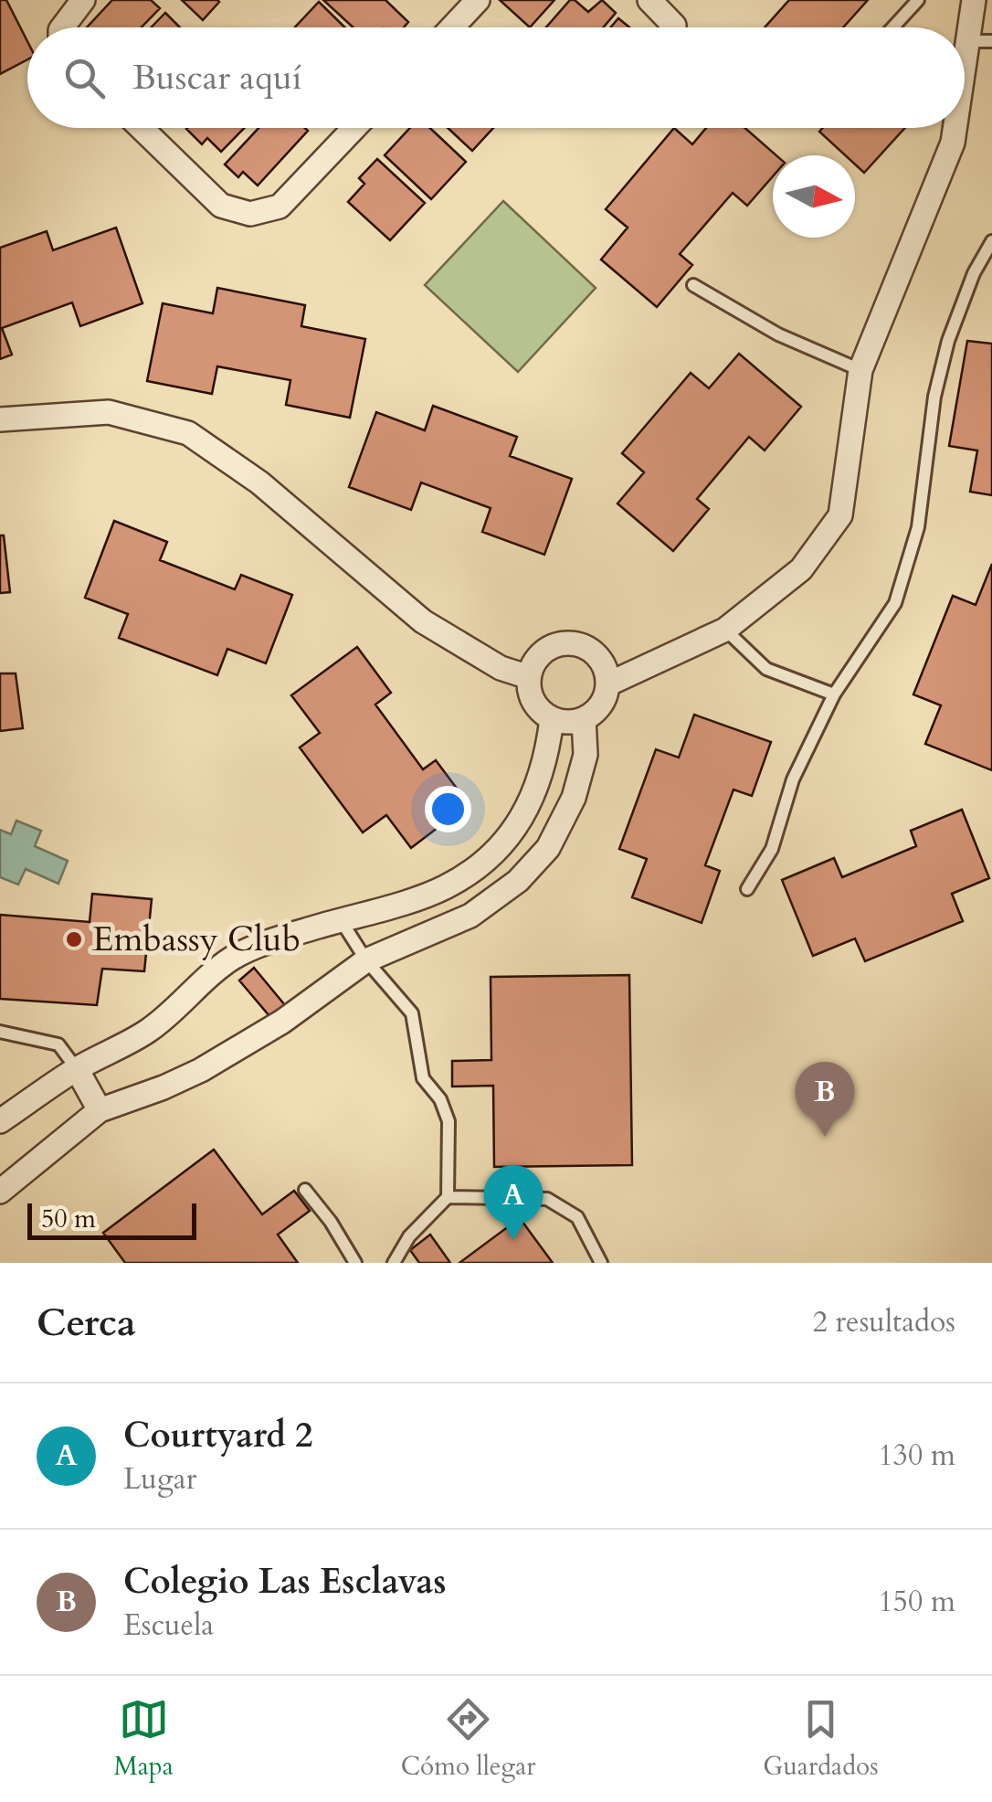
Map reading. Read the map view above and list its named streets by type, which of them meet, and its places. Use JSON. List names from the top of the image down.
{
  "places": ["Embassy Club"],
  "scale_bar": "50 m",
  "north": "right",
  "page": {
    "search": "Buscar aquí",
    "pins": ["B", "A"],
    "scale": "50 m",
    "heading": ["Cerca", "2 resultados"],
    "list": [
      {
        "mark": "A",
        "name": "Courtyard 2",
        "note": "Lugar",
        "value": "130 m"
      },
      {
        "mark": "B",
        "name": "Colegio Las Esclavas",
        "note": "Escuela",
        "value": "150 m"
      }
    ],
    "nav": ["Mapa", "Cómo llegar", "Guardados"]
  }
}
